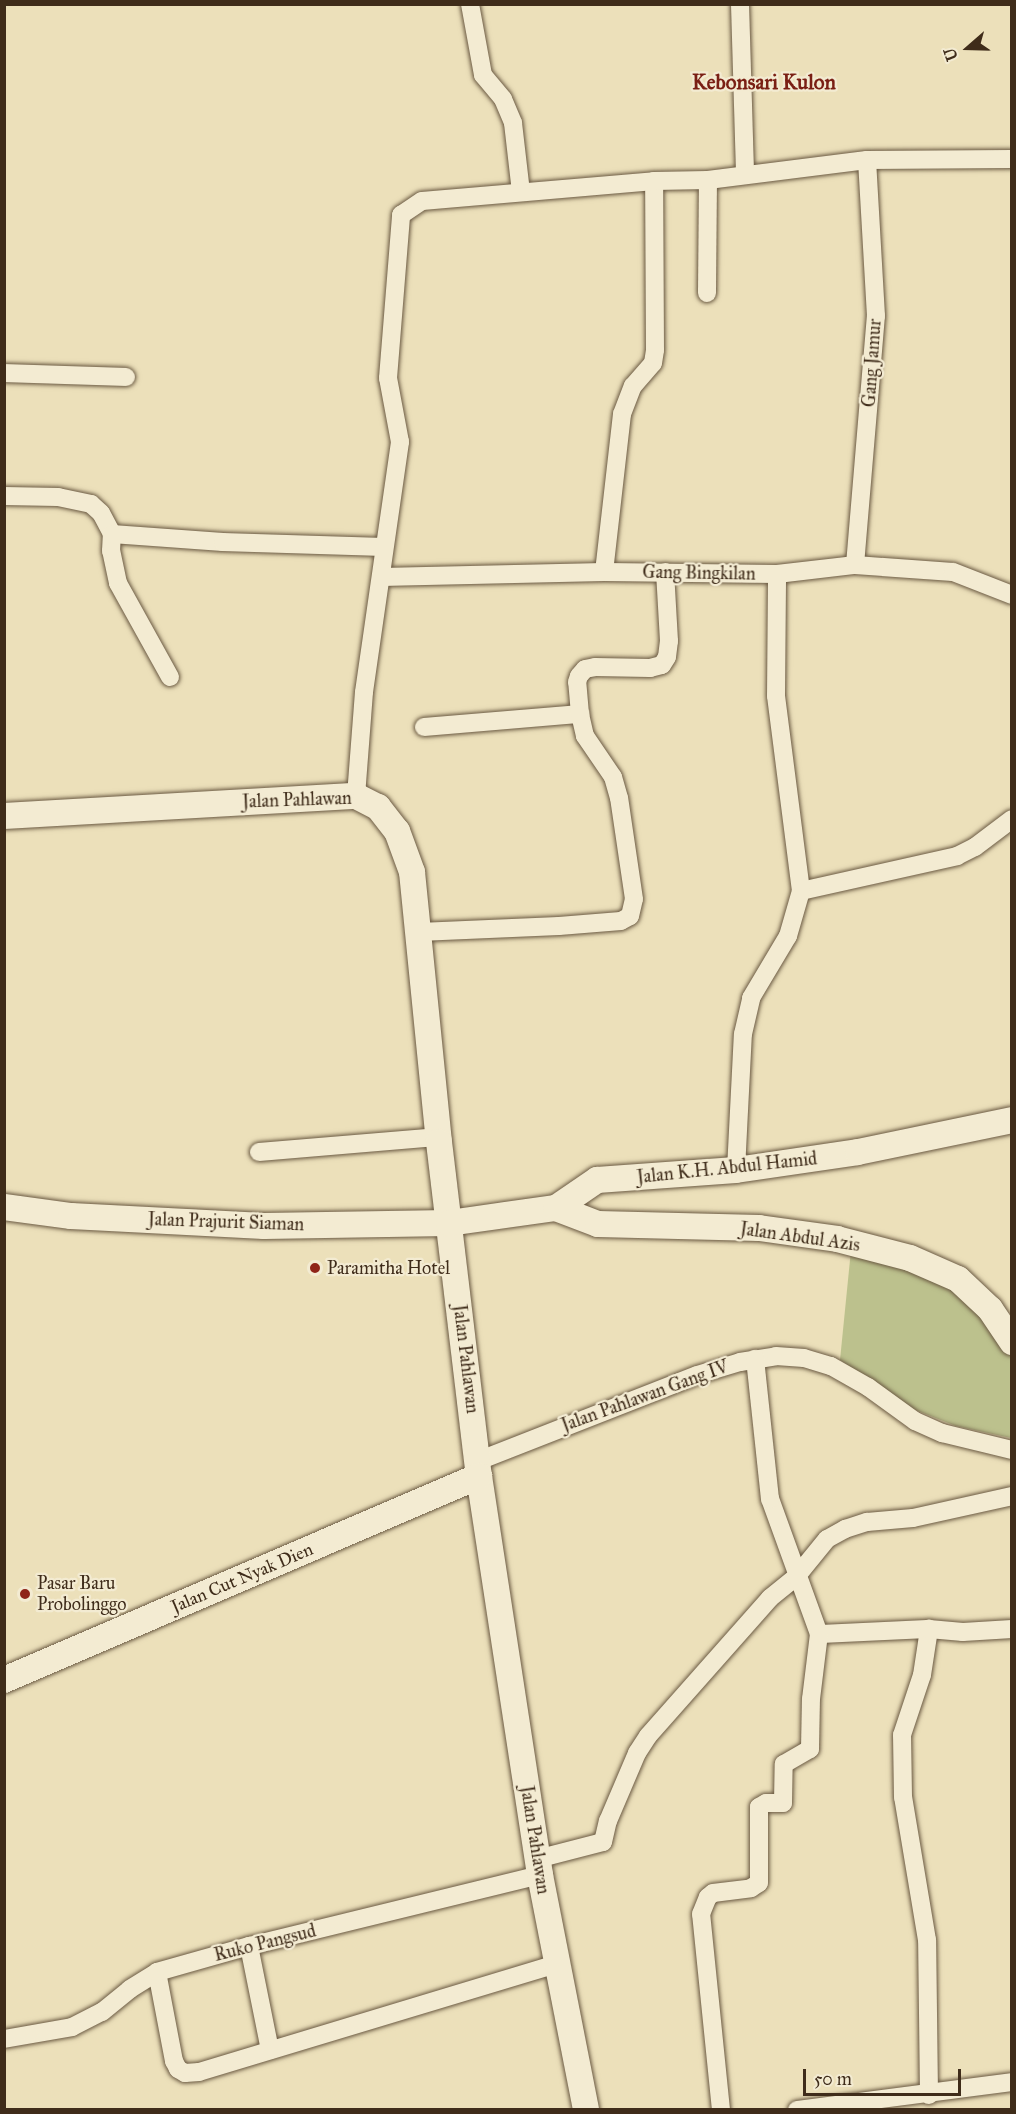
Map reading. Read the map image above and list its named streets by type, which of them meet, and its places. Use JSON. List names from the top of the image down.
{
  "streets": {
    "street": [
      "Gang Jamur",
      "Gang Bingkilan",
      "Jalan Pahlawan",
      "Jalan K.H. Abdul Hamid",
      "Jalan Prajurit Siaman",
      "Jalan Abdul Azis",
      "Jalan Pahlawan Gang IV",
      "Jalan Cut Nyak Dien",
      "Ruko Pangsud"
    ]
  },
  "crossings": [
    ["Gang Jamur", "Gang Bingkilan"],
    ["Jalan Pahlawan", "Jalan K.H. Abdul Hamid"],
    ["Jalan Pahlawan", "Jalan Prajurit Siaman"],
    ["Jalan Pahlawan", "Jalan Pahlawan Gang IV"],
    ["Jalan Pahlawan", "Jalan Cut Nyak Dien"],
    ["Jalan Pahlawan", "Ruko Pangsud"],
    ["Jalan K.H. Abdul Hamid", "Jalan Prajurit Siaman"],
    ["Jalan K.H. Abdul Hamid", "Jalan Abdul Azis"],
    ["Jalan Pahlawan Gang IV", "Jalan Cut Nyak Dien"]
  ],
  "districts": ["Kebonsari Kulon"],
  "places": ["Paramitha Hotel", "Pasar Baru Probolinggo"],
  "scale_bar": "50 m",
  "north": "left"
}
